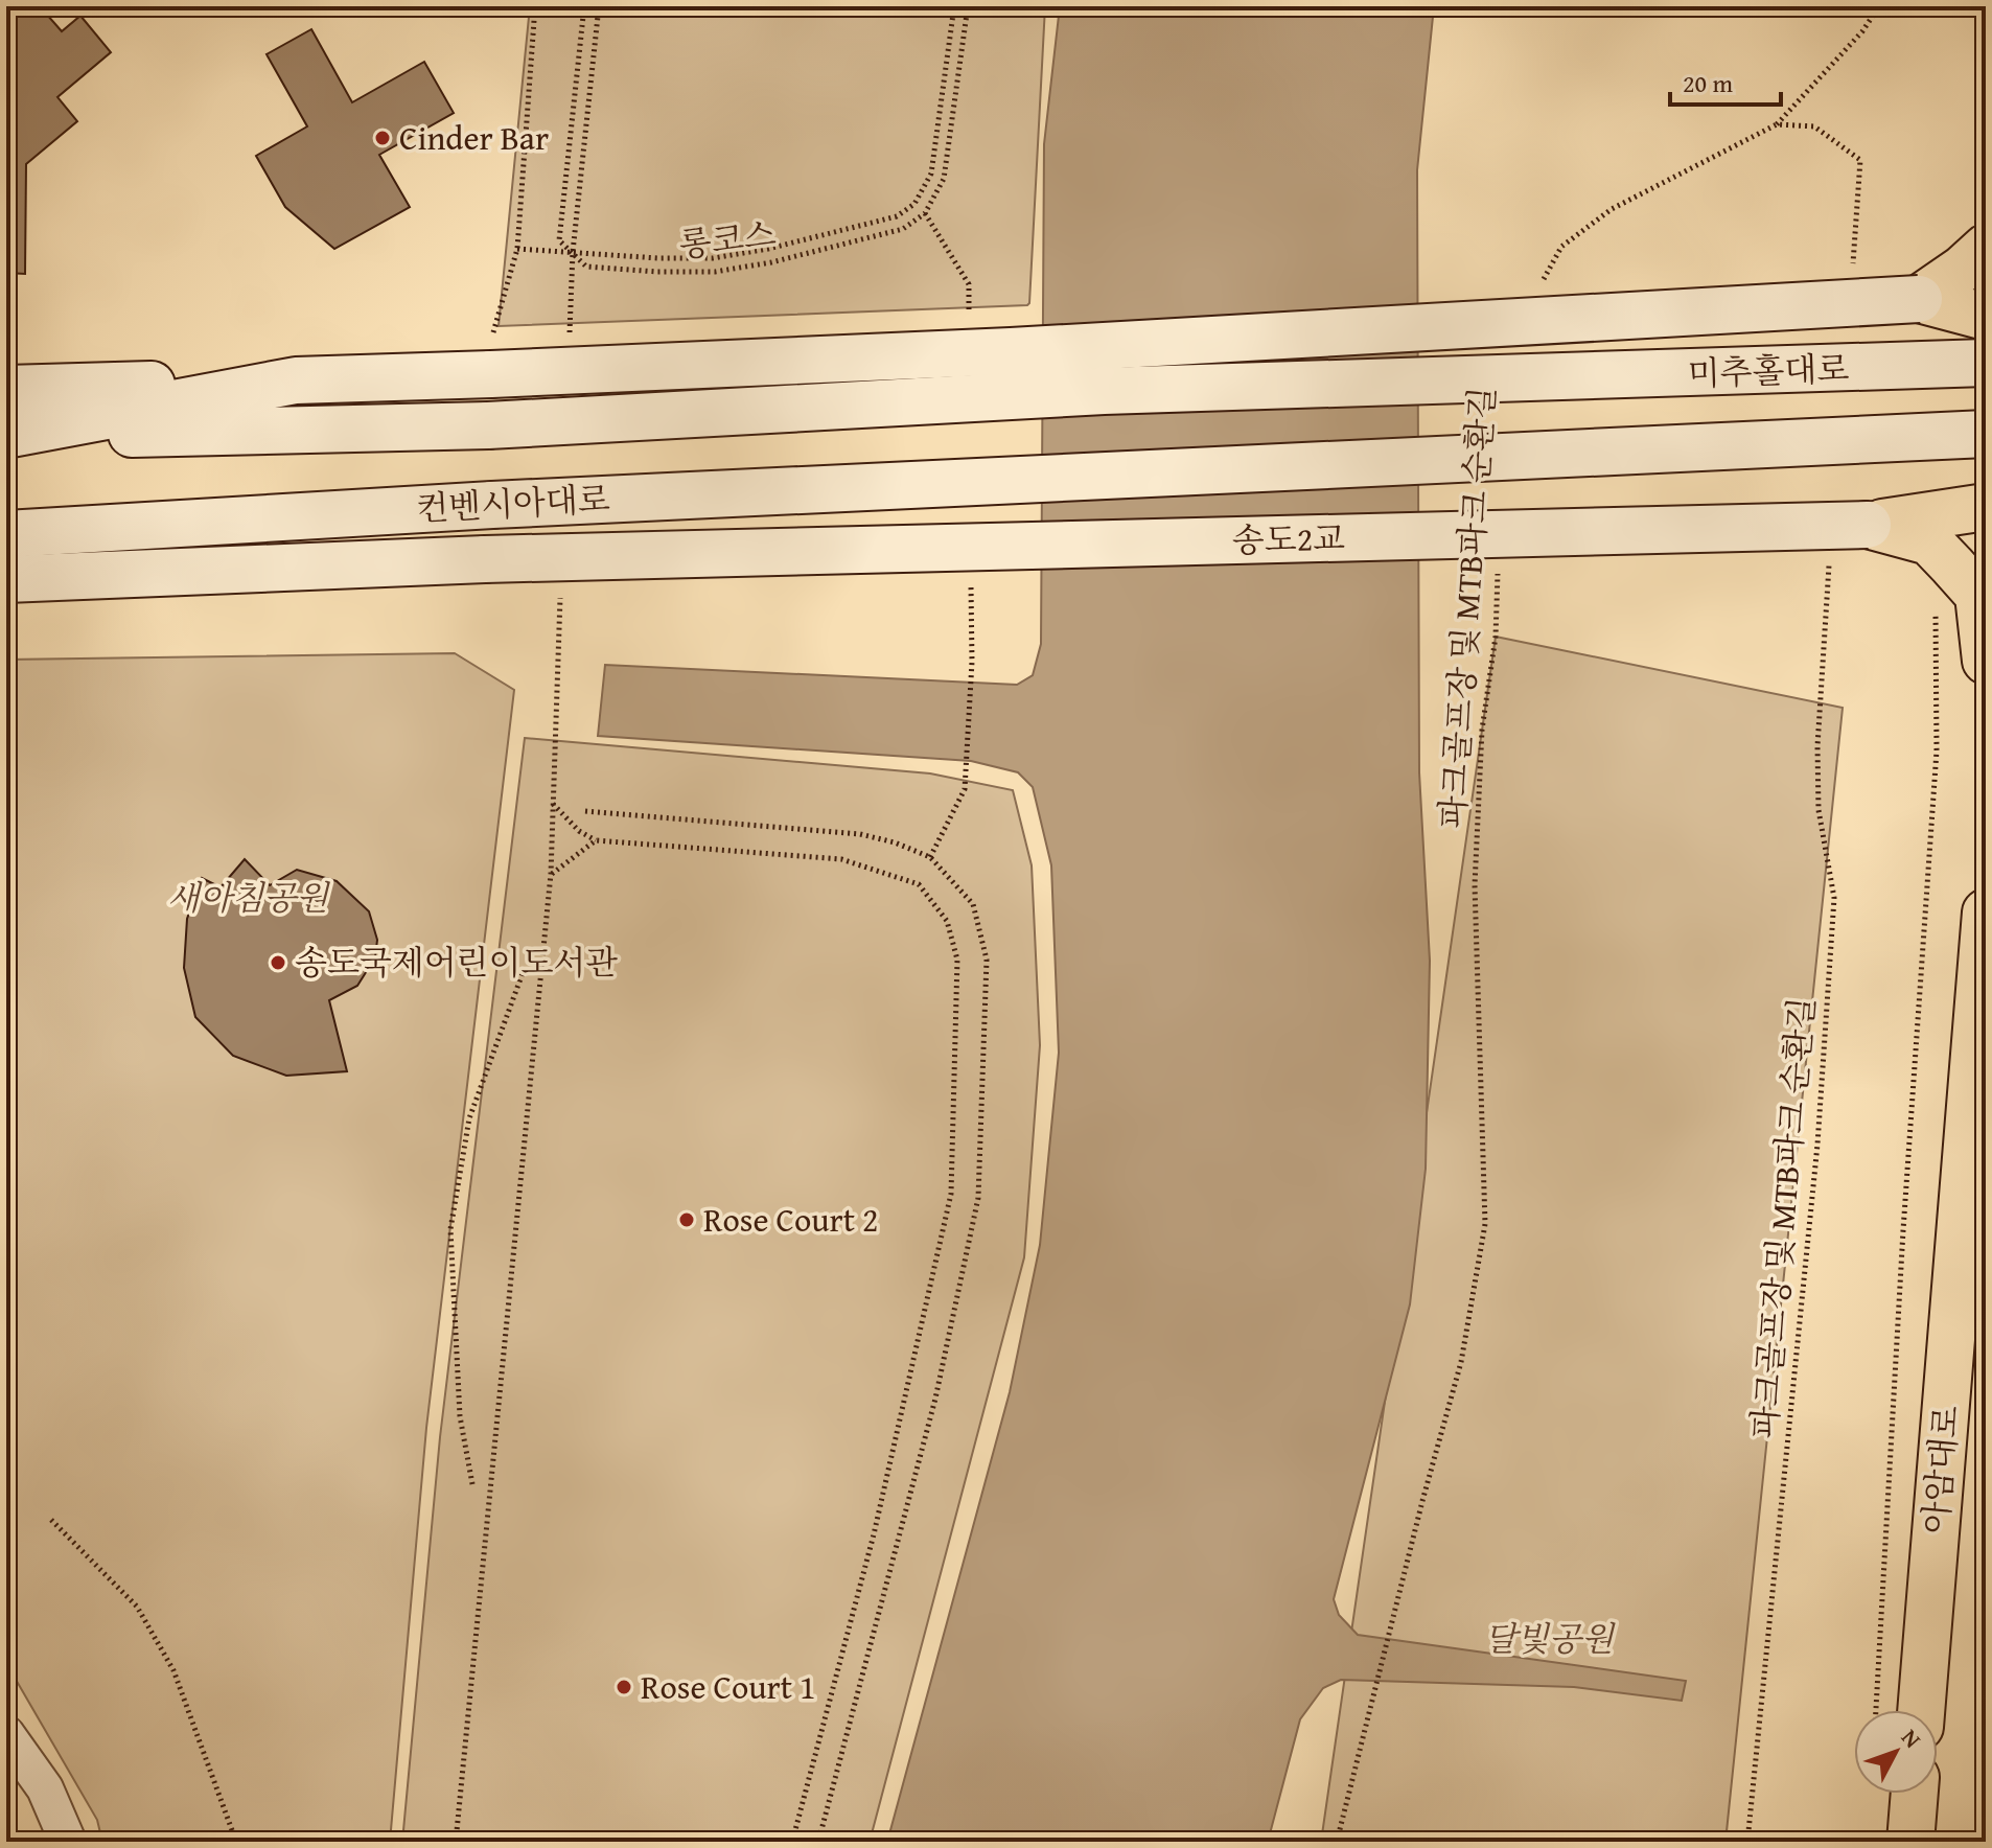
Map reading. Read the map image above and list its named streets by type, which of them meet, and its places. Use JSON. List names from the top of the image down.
{
  "streets": {
    "main road": [
      "미추홀대로",
      "컨벤시아대로",
      "송도2교",
      "아암대로"
    ],
    "path": ["롱코스", "파크골프장 및 MTB파크 순환길"]
  },
  "crossings": [
    ["컨벤시아대로", "송도2교"]
  ],
  "parks": ["새아침공원", "달빛공원"],
  "places": [
    "Cinder Bar",
    "송도국제어린이도서관",
    "Rose Court 2",
    "Rose Court 1"
  ],
  "scale_bar": "20 m",
  "north": "top right"
}
